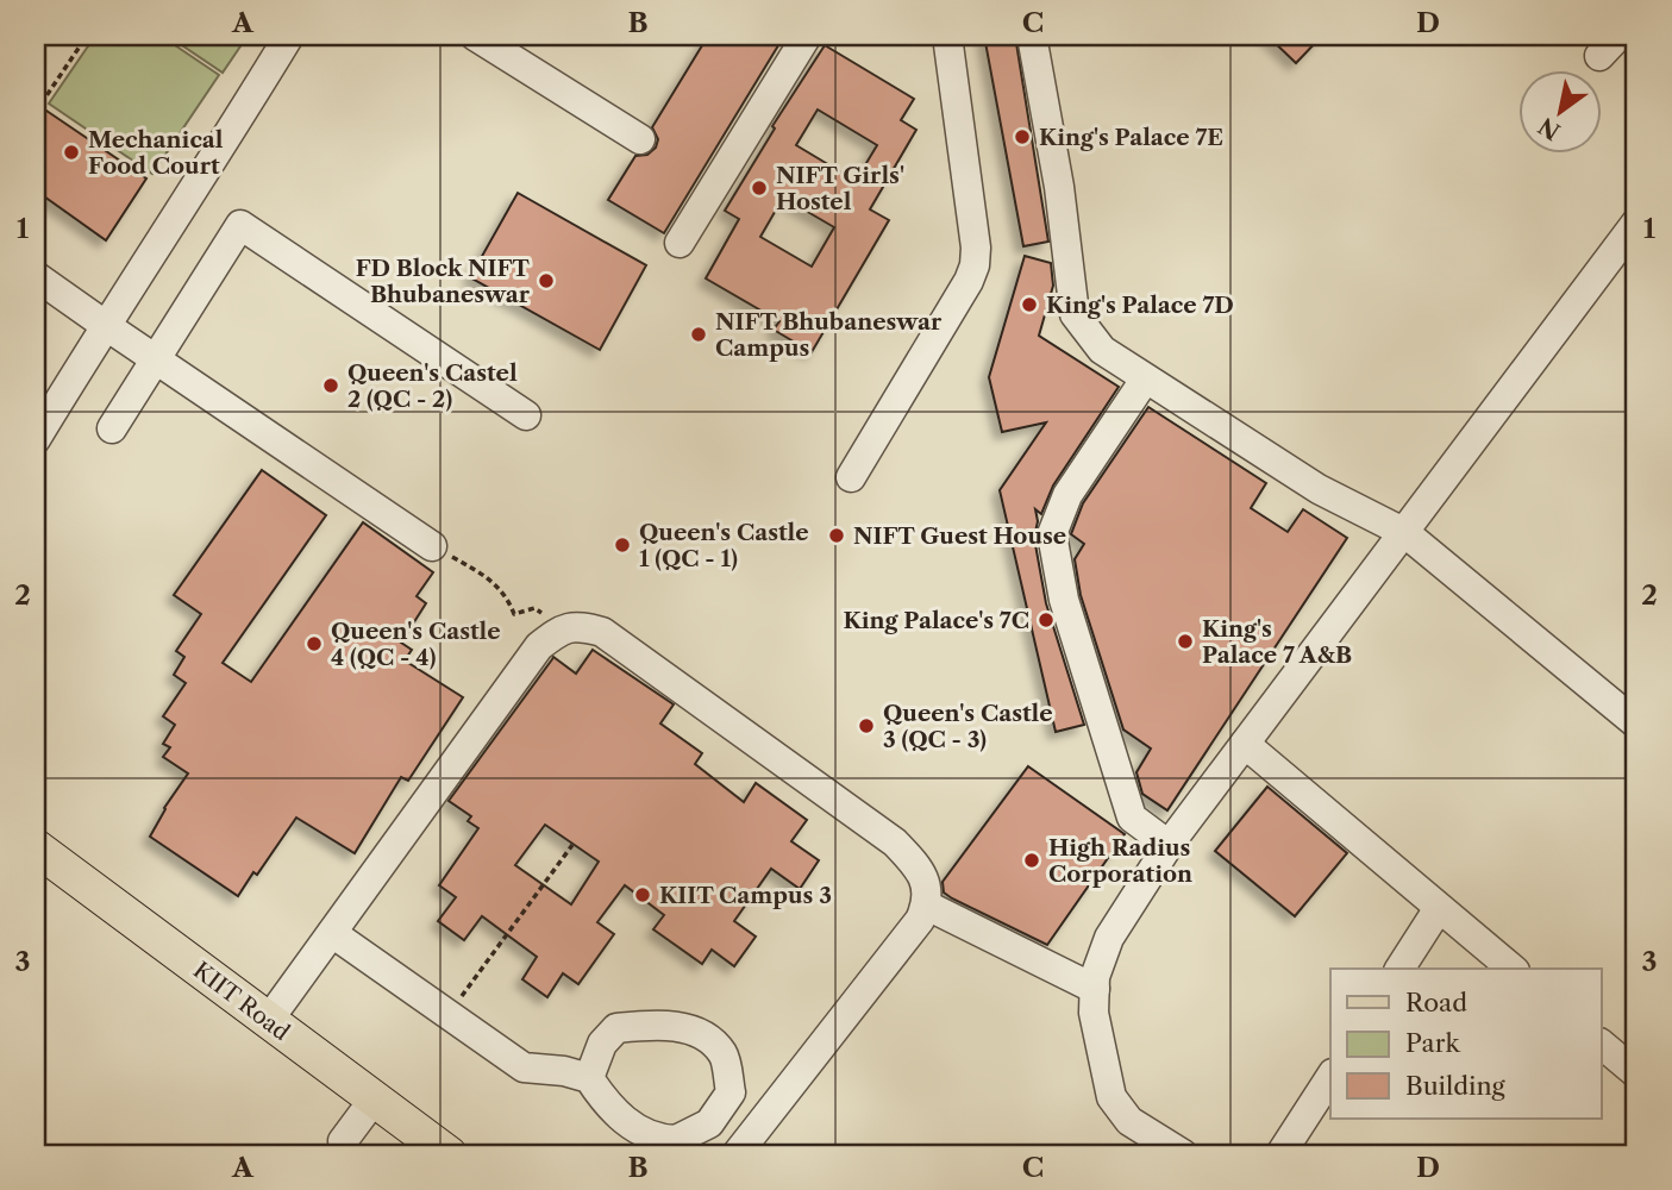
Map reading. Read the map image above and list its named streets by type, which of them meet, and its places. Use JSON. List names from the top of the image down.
{
  "streets": {
    "main road": ["KIIT Road"]
  },
  "places": [
    "King's Palace 7E",
    "Mechanical Food Court",
    "NIFT Girls' Hostel",
    "FD Block NIFT Bhubaneswar",
    "King's Palace 7D",
    "NIFT Bhubaneswar Campus",
    "Queen's Castel 2 (QC - 2)",
    "NIFT Guest House",
    "Queen's Castle 1 (QC - 1)",
    "King Palace's 7C",
    "King's Palace 7 A&B",
    "Queen's Castle 4 (QC - 4)",
    "Queen's Castle 3 (QC - 3)",
    "High Radius Corporation",
    "KIIT Campus 3"
  ],
  "legend": ["Road", "Park", "Building"],
  "north": "bottom left",
  "grid": {
    "columns": [
      "A",
      "B",
      "C",
      "D"
    ],
    "rows": ["1", "2", "3"]
  }
}
